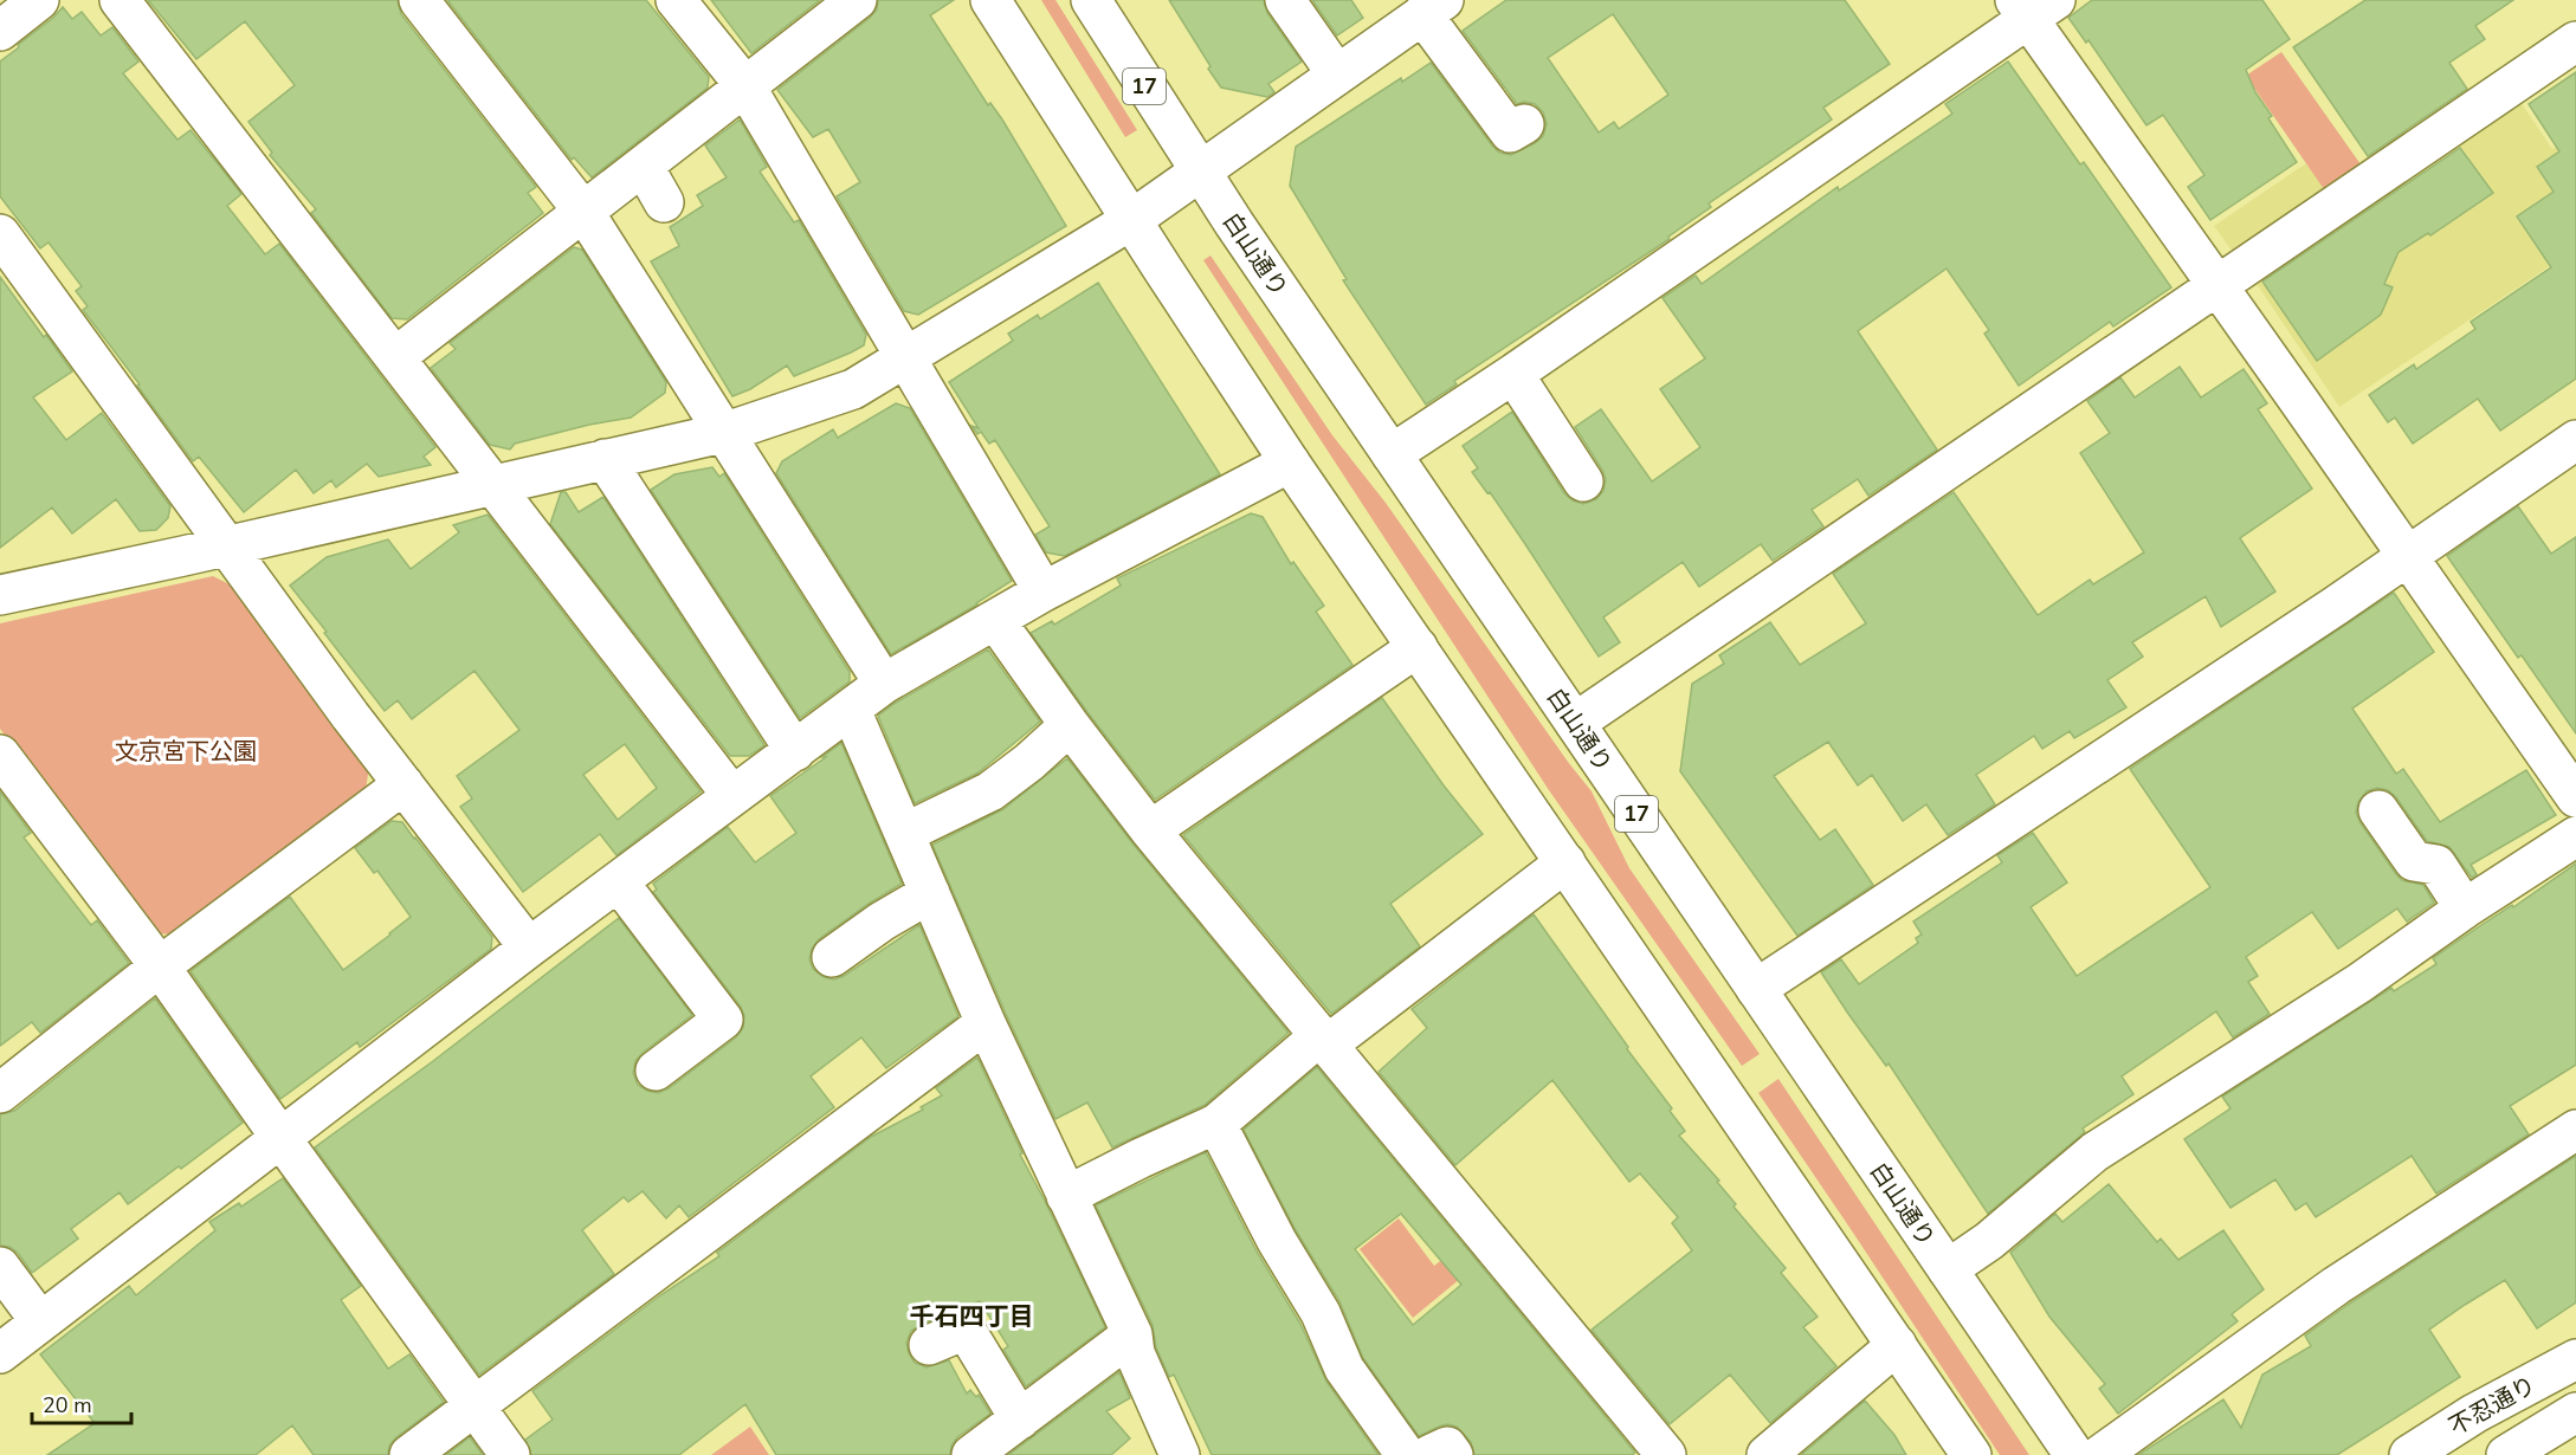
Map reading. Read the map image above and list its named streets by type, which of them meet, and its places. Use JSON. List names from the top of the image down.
{
  "streets": {
    "main road": ["17", "白山通り", "不忍通り"]
  },
  "districts": ["千石四丁目"],
  "parks": ["文京宮下公園"],
  "scale_bar": "20 m"
}
